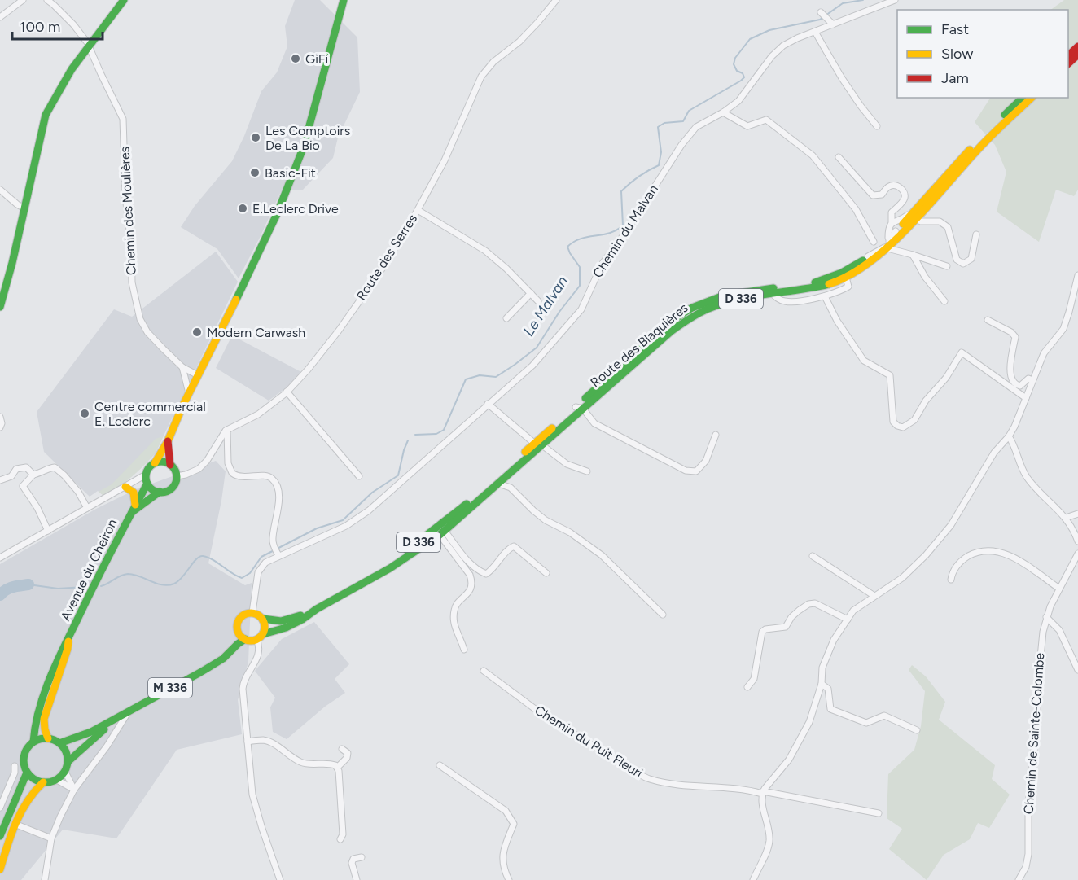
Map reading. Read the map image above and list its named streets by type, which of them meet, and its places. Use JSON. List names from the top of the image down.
{
  "streets": {
    "main road": [
      "D 336",
      "Route des Blaquières",
      "Avenue du Cheiron",
      "M 336"
    ],
    "street": [
      "Chemin des Moulières",
      "Chemin du Malvan",
      "Route des Serres",
      "Chemin de Sainte-Colombe",
      "Chemin du Puit Fleuri"
    ]
  },
  "crossings": [
    ["Chemin du Malvan", "M 336"],
    ["Route des Serres", "Avenue du Cheiron"],
    ["Avenue du Cheiron", "M 336"]
  ],
  "water": ["Le Malvan"],
  "places": [
    "GiFi",
    "Les Comptoirs De La Bio",
    "Basic-Fit",
    "E.Leclerc Drive",
    "Modern Carwash",
    "Centre commercial E. Leclerc"
  ],
  "legend": ["Fast", "Slow", "Jam"],
  "scale_bar": "100 m"
}
